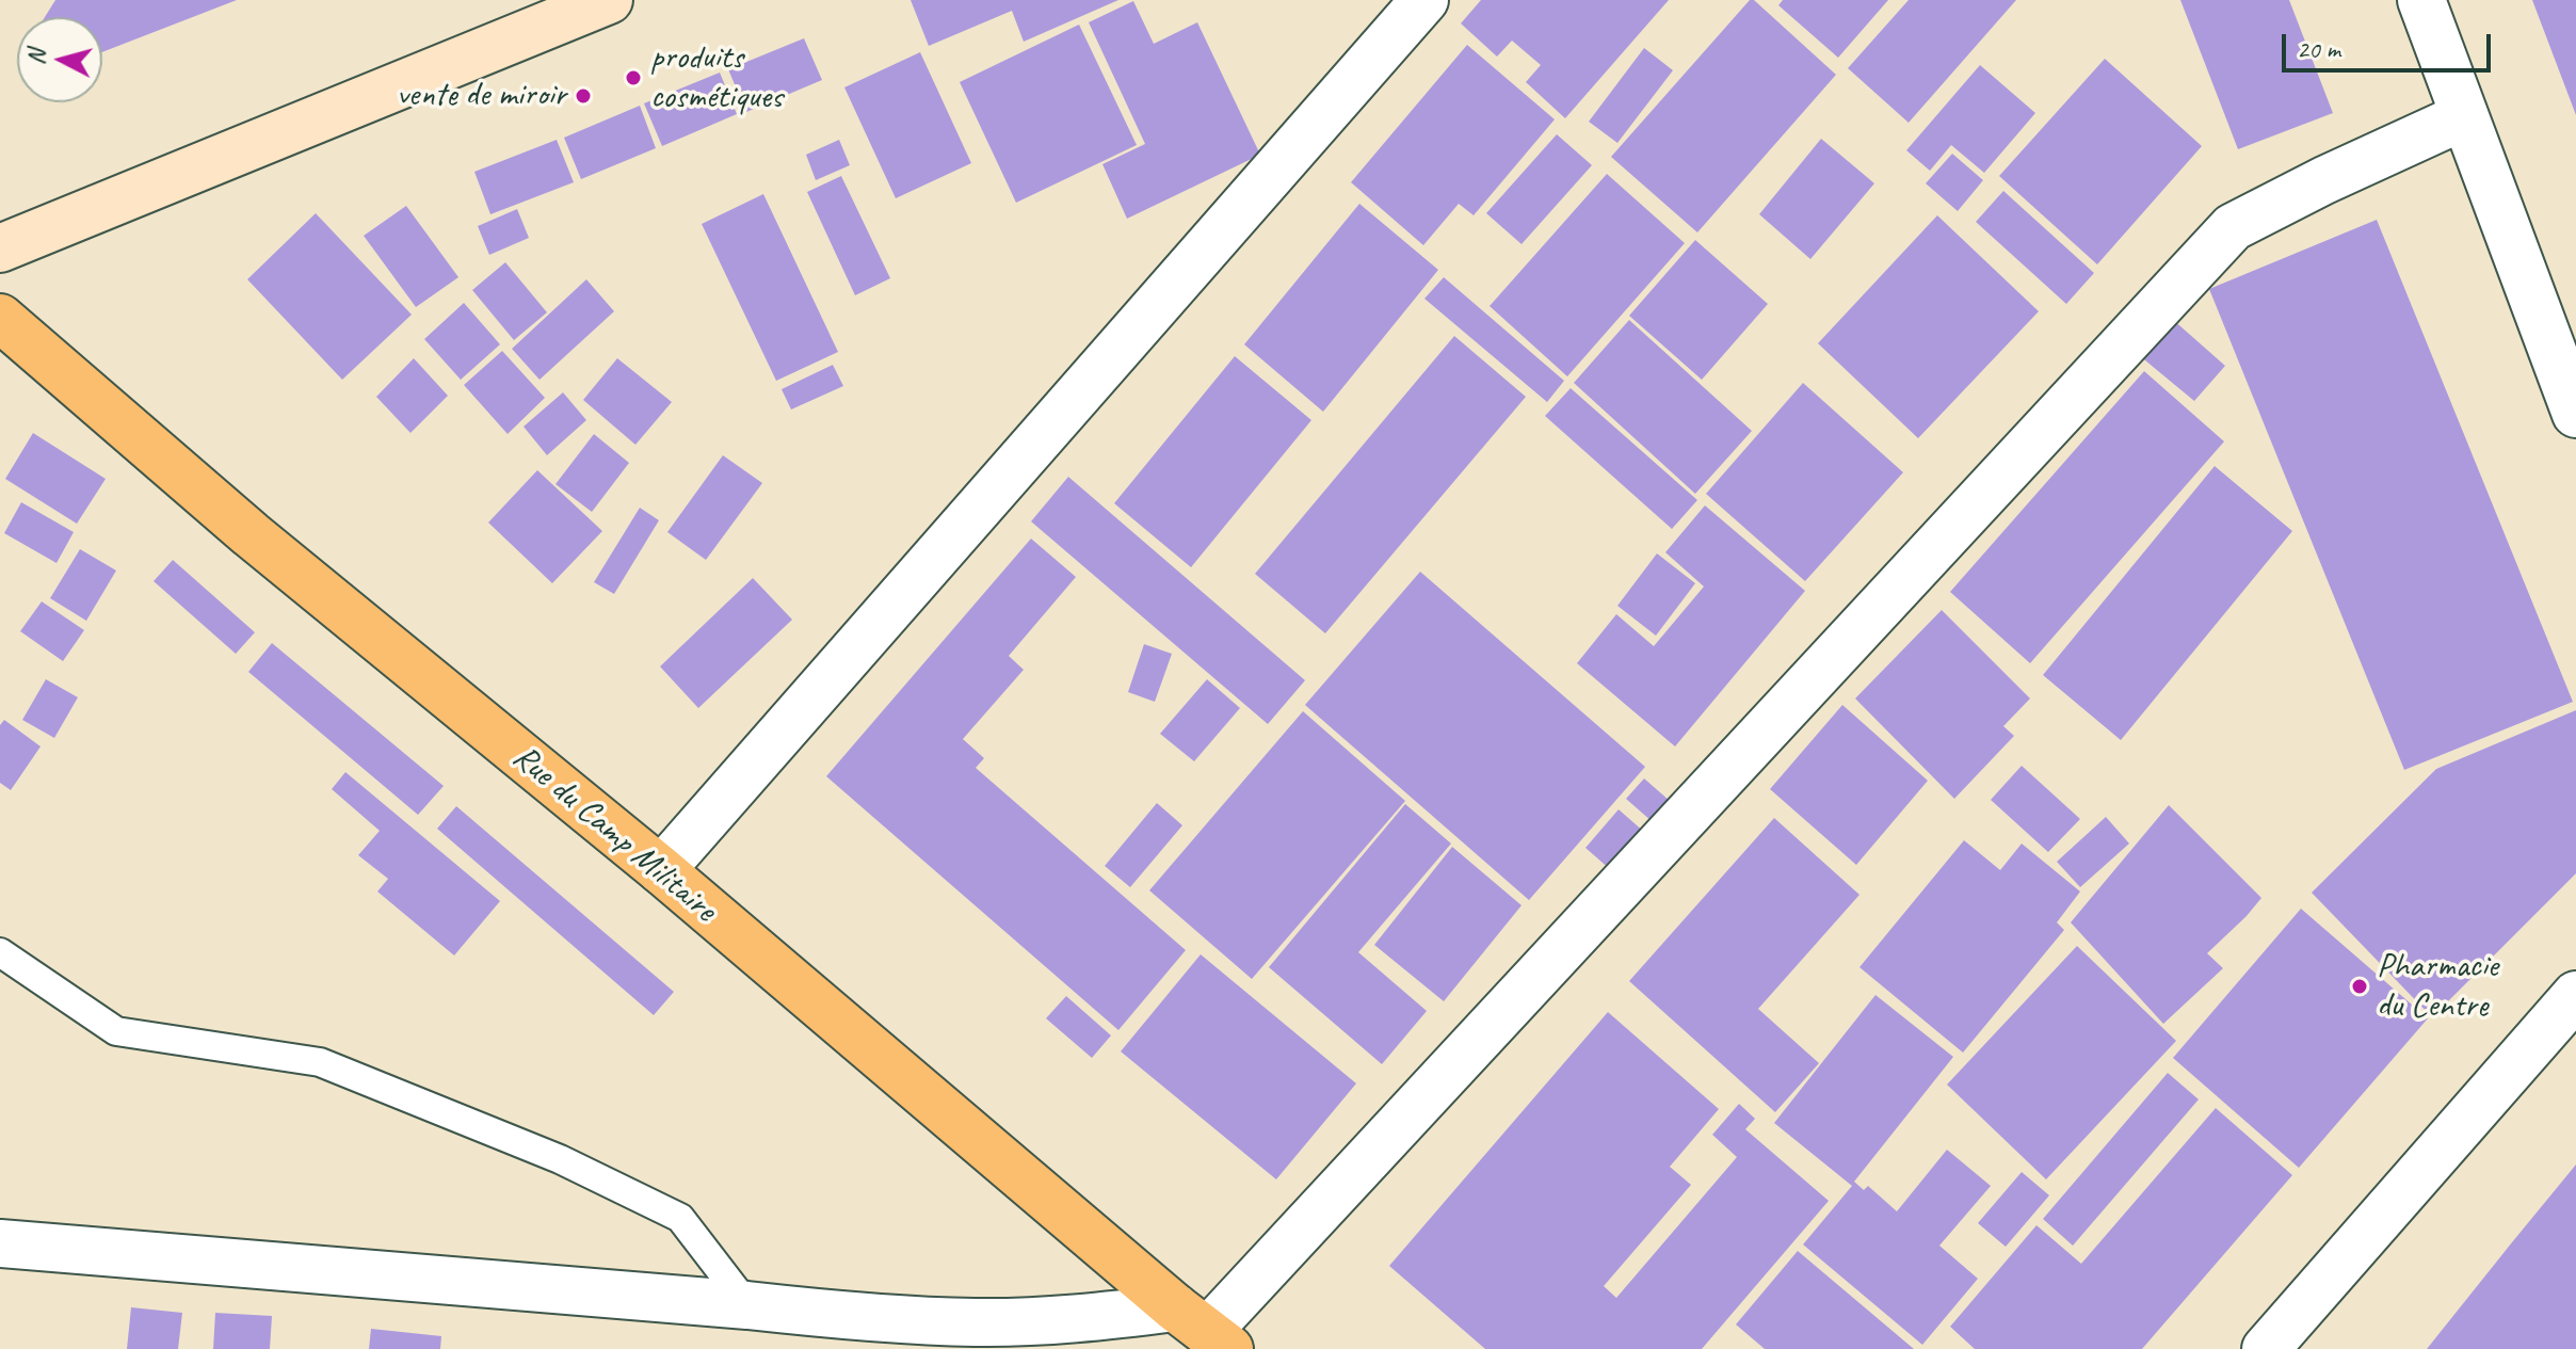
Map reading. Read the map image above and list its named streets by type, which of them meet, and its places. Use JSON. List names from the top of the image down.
{
  "streets": {
    "main road": ["Rue du Camp Militaire"]
  },
  "places": ["produits cosmétiques", "vente de miroir", "Pharmacie du Centre"],
  "scale_bar": "20 m",
  "north": "left"
}
